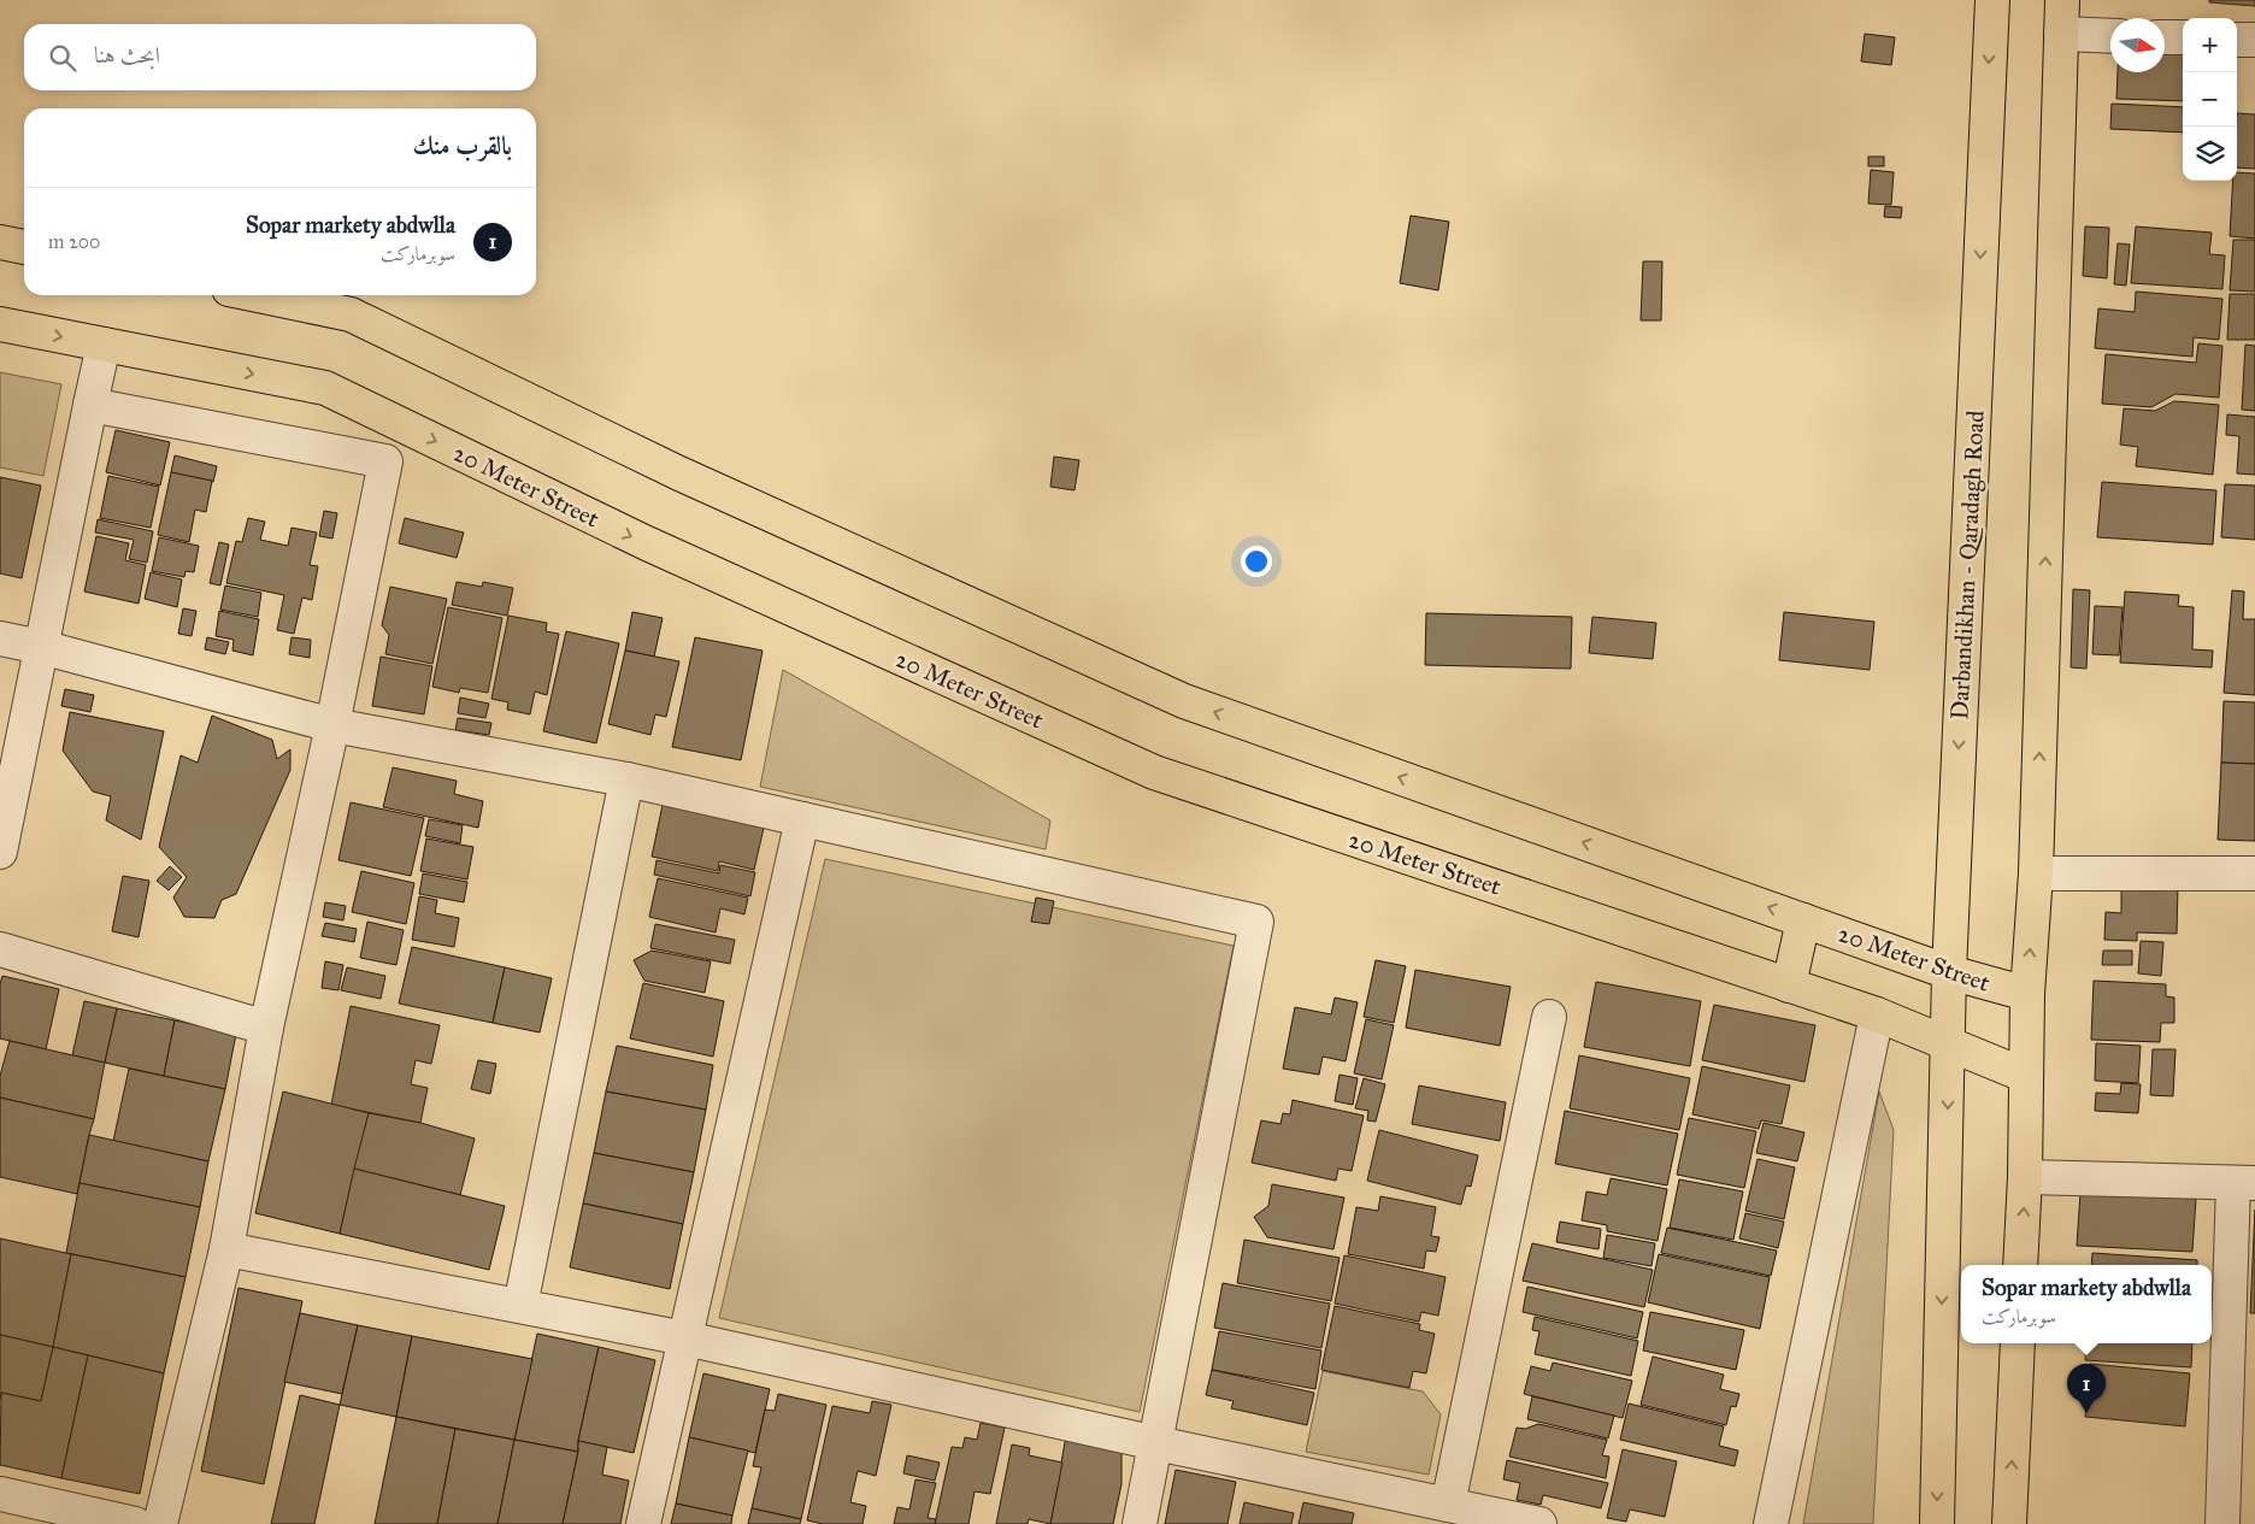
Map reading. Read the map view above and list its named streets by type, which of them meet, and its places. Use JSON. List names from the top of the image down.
{
  "streets": {
    "main road": ["20 Meter Street", "Darbandikhan - Qaradagh Road"]
  },
  "crossings": [
    ["20 Meter Street", "Darbandikhan - Qaradagh Road"]
  ],
  "north": "right",
  "page": {
    "map_buttons": ["+", "−"],
    "search": "ابحث هنا",
    "heading": "بالقرب منك",
    "list": [
      {
        "mark": "1",
        "name": "Sopar markety abdwlla",
        "note": "سوبرماركت",
        "value": "200 m"
      }
    ],
    "popup": ["Sopar markety abdwlla", "سوبرماركت"],
    "pins": "1"
  }
}
